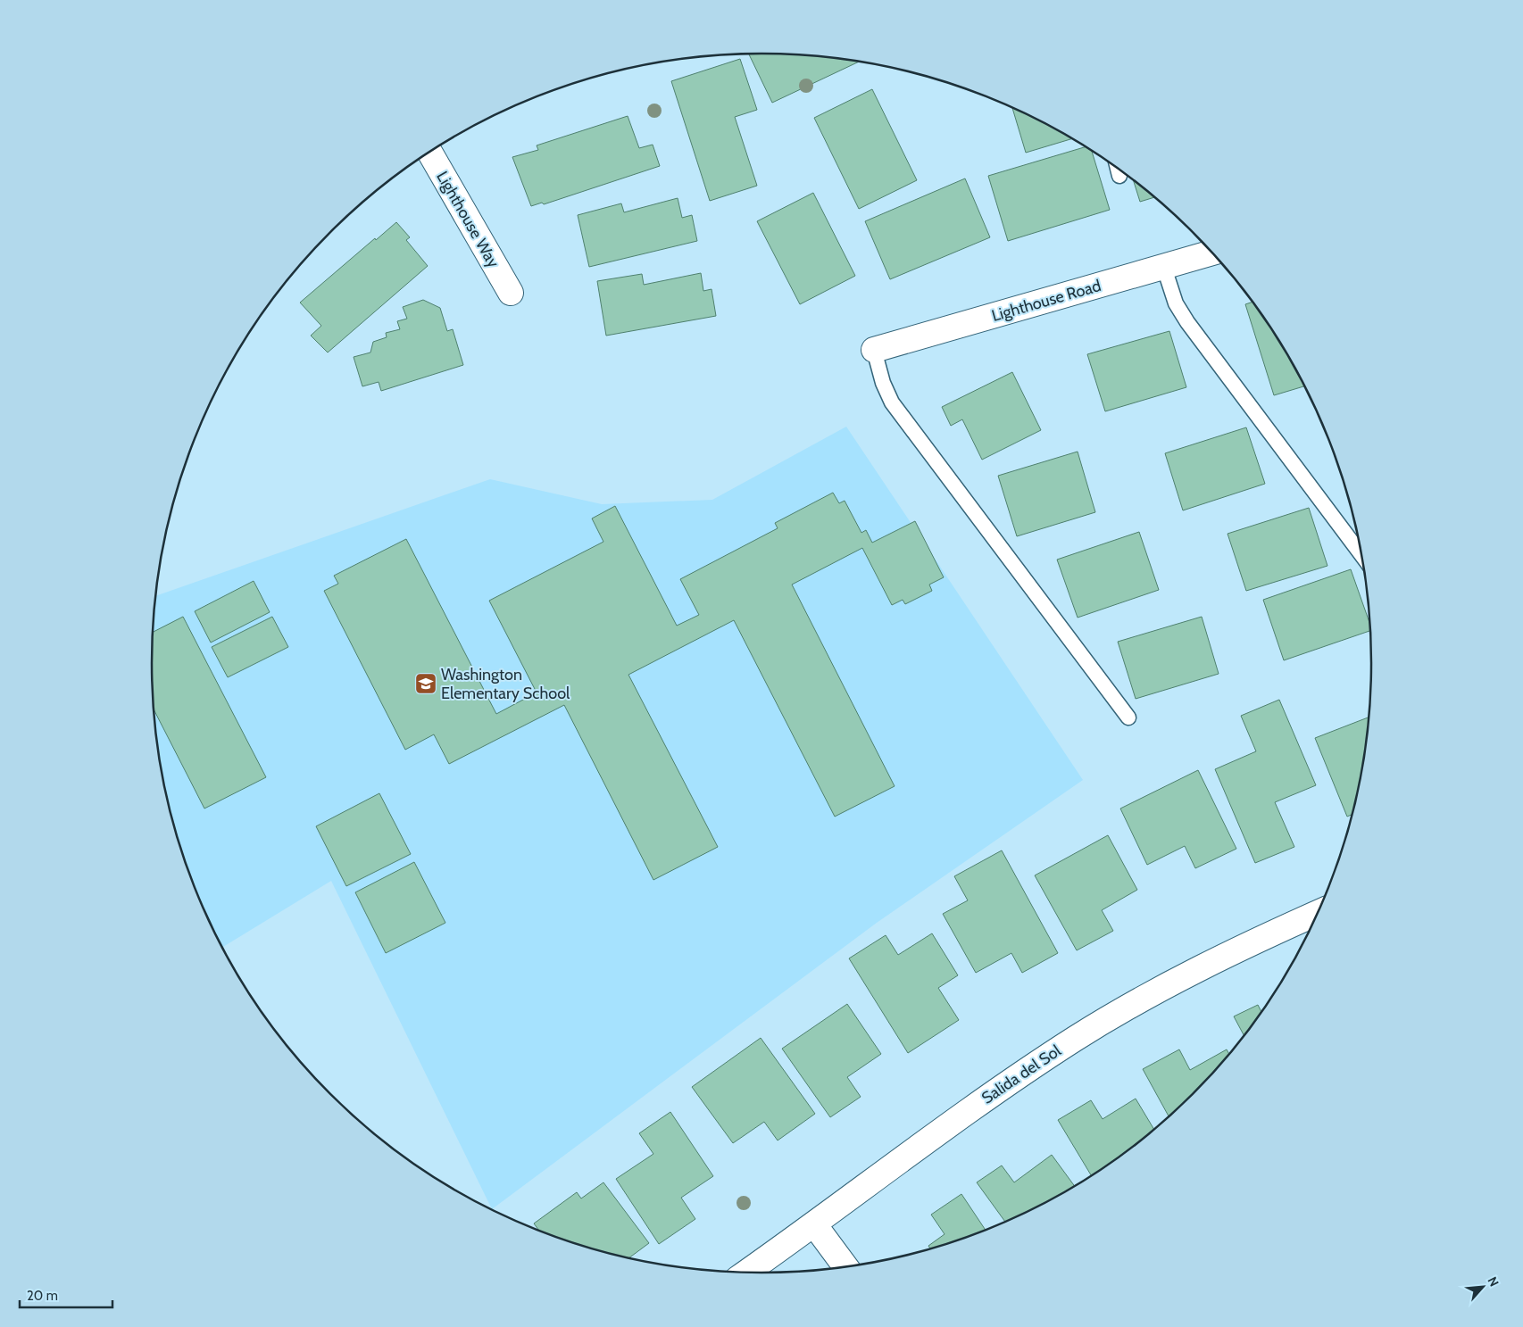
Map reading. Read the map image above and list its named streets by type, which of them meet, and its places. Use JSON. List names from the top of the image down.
{
  "streets": {
    "street": ["Lighthouse Way", "Lighthouse Road", "Salida del Sol"]
  },
  "places": {
    "school or university": ["Washington Elementary School"]
  },
  "scale_bar": "20 m",
  "north": "top right"
}
